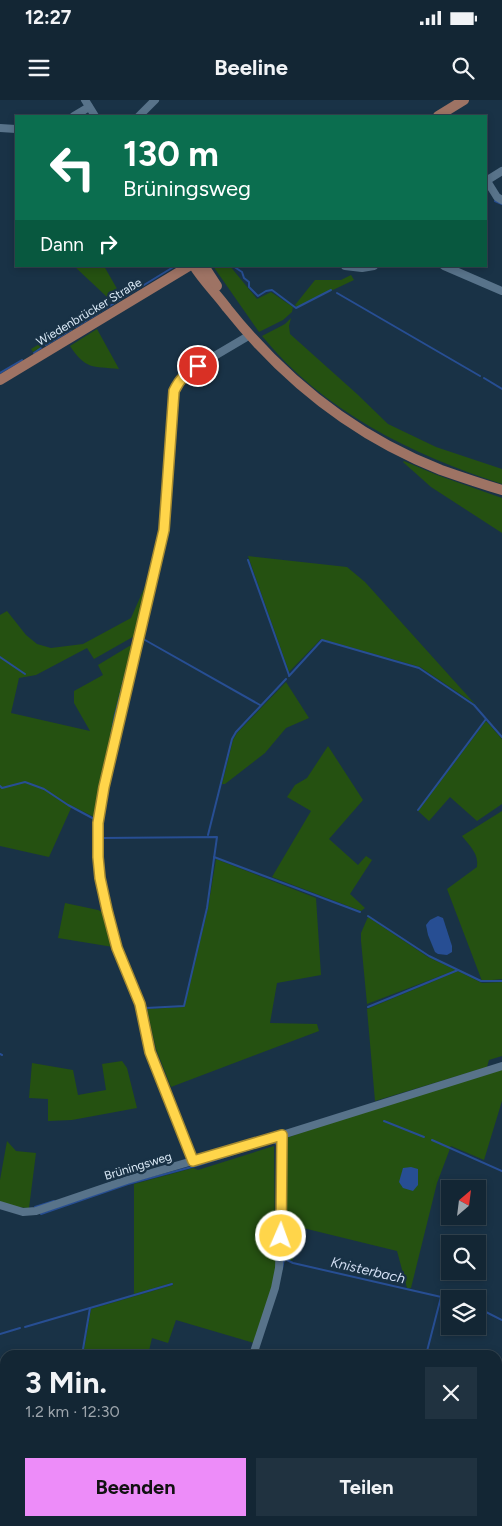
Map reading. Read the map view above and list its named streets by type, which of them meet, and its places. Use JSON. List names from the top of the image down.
{
  "streets": {
    "main road": ["Wiedenbrücker Straße"],
    "street": ["Brüningsweg"]
  },
  "water": ["Knisterbach"],
  "north": "top right",
  "page": {
    "status": "12:27",
    "header": "Beeline",
    "turn": ["130 m", "Brüningsweg"],
    "then": "Dann",
    "heading": ["3 Min.", "1.2 km · 12:30"],
    "buttons": ["Beenden", "Teilen"]
  }
}
